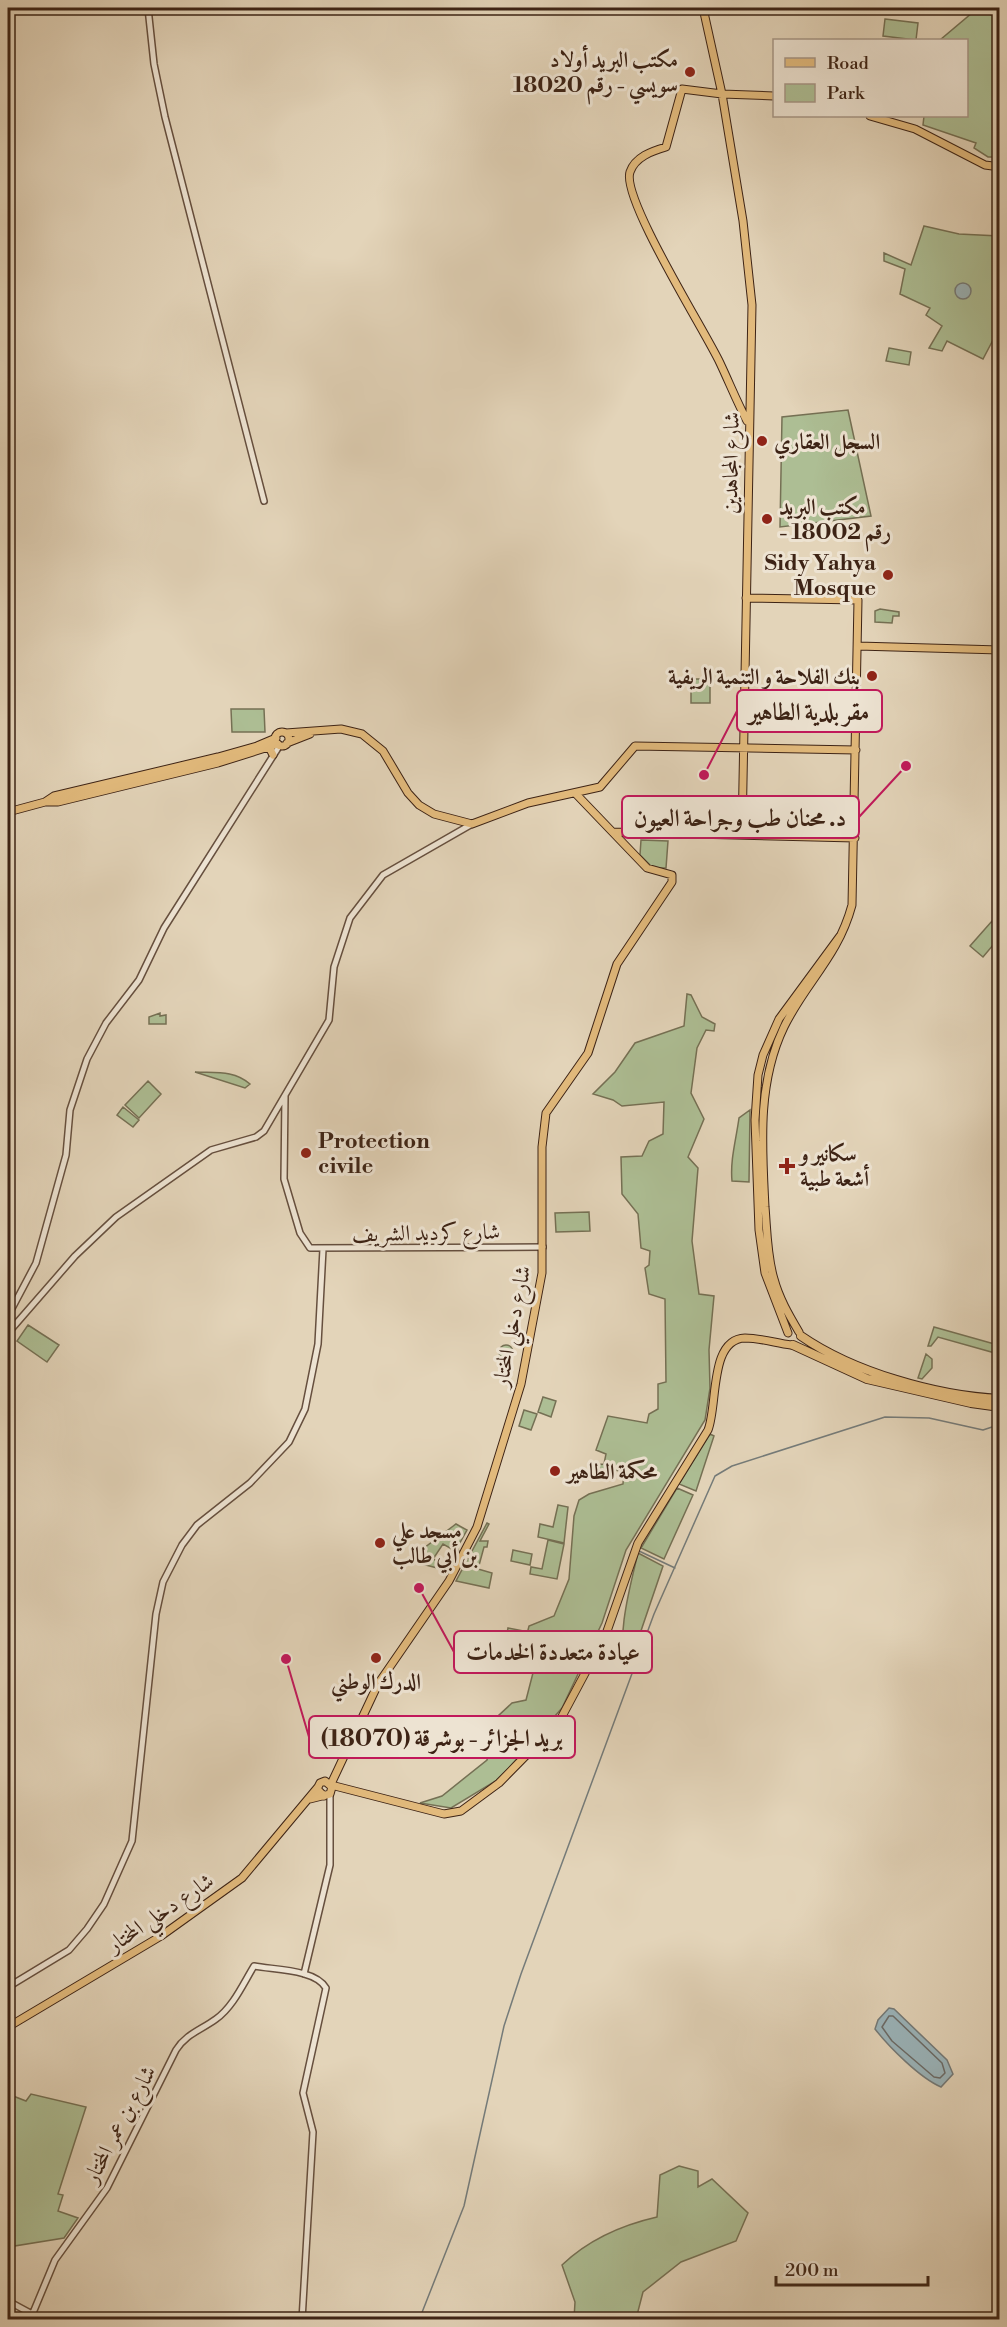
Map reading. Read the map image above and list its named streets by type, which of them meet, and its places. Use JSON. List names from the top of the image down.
{
  "streets": {
    "main road": ["شارع المجاهدين", "شارع دخلي المختار"],
    "street": ["شارع كرديد الشريف", "شارع بن عمر المختار"]
  },
  "crossings": [
    ["شارع كرديد الشريف", "شارع دخلي المختار"]
  ],
  "places": {
    "other": [
      "مكتب البريد أولاد سويسي - رقم 18020",
      "السجل العقاري",
      "مكتب البريد - رقم 18002",
      "Sidy Yahya Mosque",
      "بنك الفلاحة و التنمية الريفية",
      "د. محنان طب وجراحة العيون",
      "مقر بلدية الطاهير",
      "Protection civile",
      "محكمة الطاهير",
      "مسجد علي بن أبي طالب",
      "عيادة متعددة الخدمات",
      "الدرك الوطني",
      "بريد الجزائر - بوشرقة (18070)"
    ],
    "health": ["سكانير و أشعة طبية"]
  },
  "legend": ["Road", "Park"],
  "scale_bar": "200 m"
}
